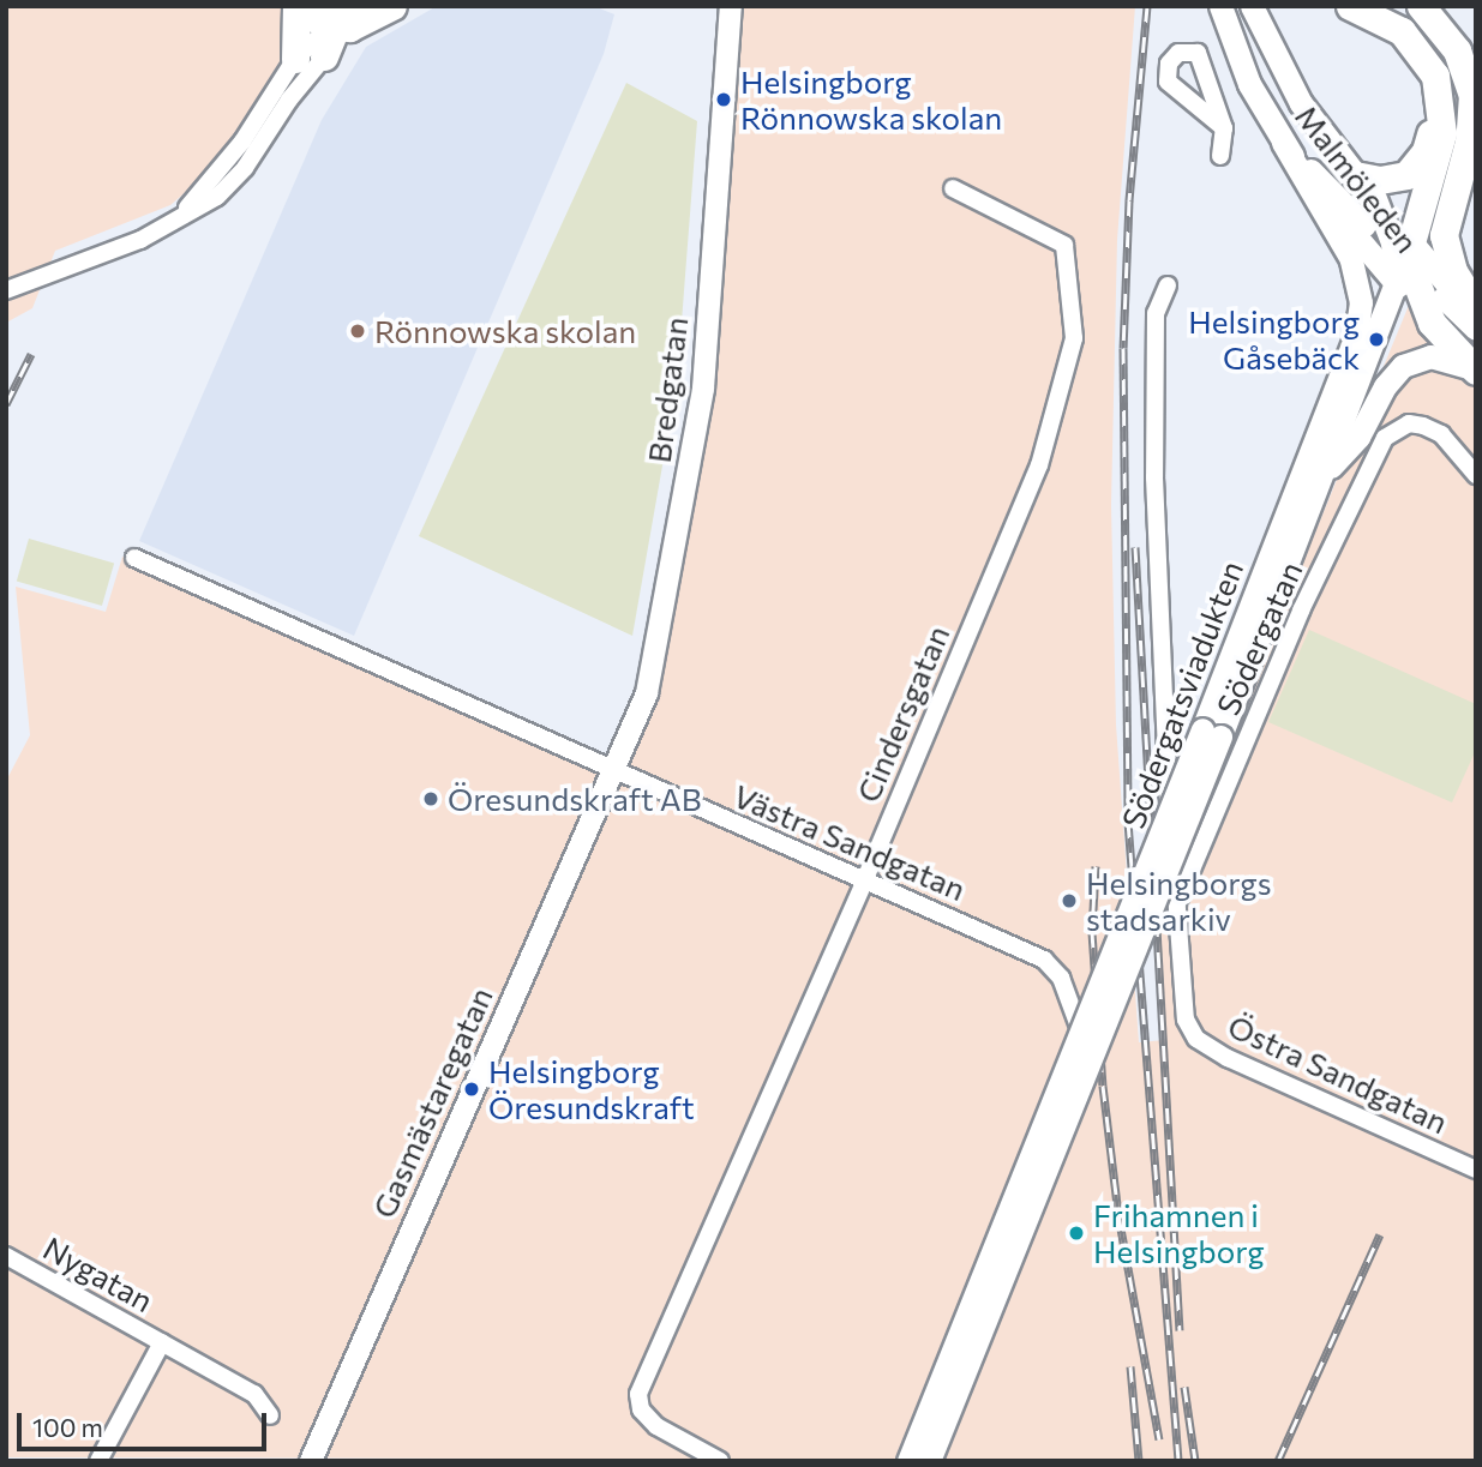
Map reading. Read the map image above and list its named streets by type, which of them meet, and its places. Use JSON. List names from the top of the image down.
{
  "streets": {
    "main road": ["Malmöleden", "Södergatsviadukten"],
    "street": [
      "Bredgatan",
      "Södergatan",
      "Cindersgatan",
      "Västra Sandgatan",
      "Östra Sandgatan",
      "Gasmästaregatan",
      "Nygatan"
    ]
  },
  "crossings": [
    ["Malmöleden", "Södergatsviadukten"],
    ["Bredgatan", "Västra Sandgatan"],
    ["Bredgatan", "Gasmästaregatan"],
    ["Södergatan", "Östra Sandgatan"],
    ["Cindersgatan", "Västra Sandgatan"],
    ["Västra Sandgatan", "Gasmästaregatan"]
  ],
  "places": [
    "Helsingborg Rönnowska skolan",
    "Rönnowska skolan",
    "Helsingborg Gåsebäck",
    "Öresundskraft AB",
    "Helsingborgs stadsarkiv",
    "Helsingborg Öresundskraft",
    "Frihamnen i Helsingborg"
  ],
  "scale_bar": "100 m"
}
